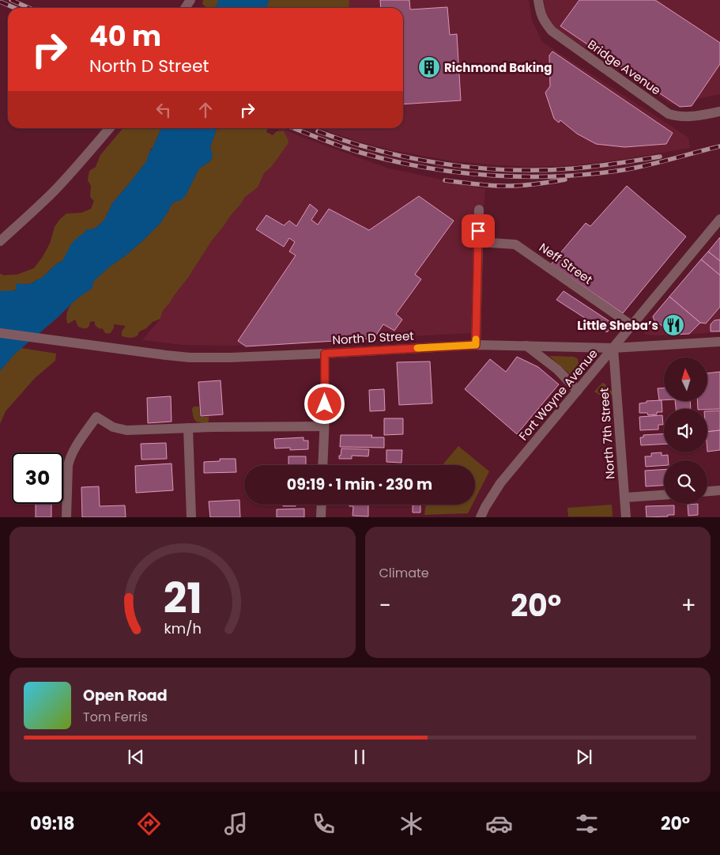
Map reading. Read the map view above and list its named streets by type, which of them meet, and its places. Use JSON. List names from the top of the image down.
{
  "streets": {
    "street": [
      "Bridge Avenue",
      "Neff Street",
      "North D Street",
      "Fort Wayne Avenue",
      "North 7th Street"
    ]
  },
  "crossings": [
    ["Neff Street", "Fort Wayne Avenue"],
    ["North D Street", "Fort Wayne Avenue"],
    ["North D Street", "North 7th Street"],
    ["Fort Wayne Avenue", "North 7th Street"]
  ],
  "places": {
    "building": ["Richmond Baking"],
    "restaurant": ["Little Sheba’s"]
  },
  "north": "top",
  "page": {
    "turn": ["40 m", "North D Street"],
    "limit": "30",
    "trip": "09:19 · 1 min · 230 m",
    "tile": "Climate",
    "heat": ["−", "20°", "+"],
    "song": ["Open Road", "Tom Ferris"],
    "tabs": ["09:18", "20°"],
    "gauge": ["21", "km/h"]
  }
}
